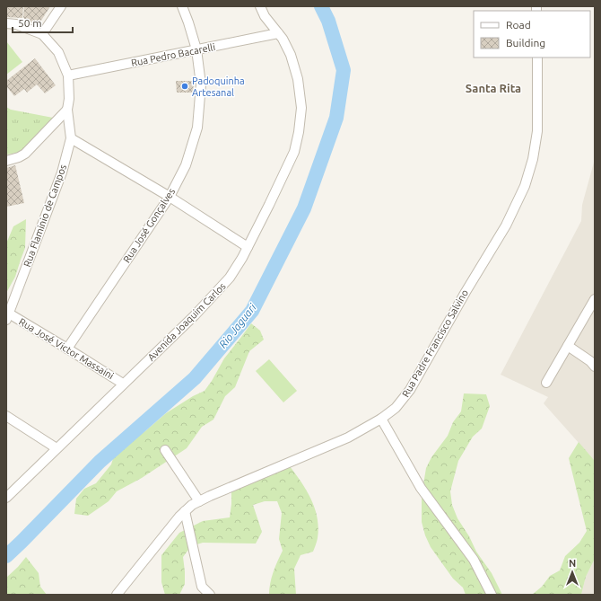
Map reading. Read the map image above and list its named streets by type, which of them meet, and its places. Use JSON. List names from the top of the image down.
{
  "streets": {
    "street": [
      "Rua Pedro Bacarelli",
      "Rua Flaminio de Campos",
      "Rua José Gonçalves",
      "Avenida Joaquim Carlos",
      "Rua Padre Francisco Salvino",
      "Rua José Victor Massaini"
    ]
  },
  "crossings": [
    ["Rua Pedro Bacarelli", "Rua Flaminio de Campos"],
    ["Rua Pedro Bacarelli", "Rua José Gonçalves"],
    ["Rua Pedro Bacarelli", "Avenida Joaquim Carlos"],
    ["Rua Flaminio de Campos", "Rua José Victor Massaini"],
    ["Rua José Gonçalves", "Rua José Victor Massaini"],
    ["Avenida Joaquim Carlos", "Rua José Victor Massaini"]
  ],
  "districts": ["Santa Rita"],
  "water": ["Rio Jaguari"],
  "places": ["Padoquinha Artesanal"],
  "legend": ["Road", "Building"],
  "scale_bar": "50 m",
  "north": "top"
}
